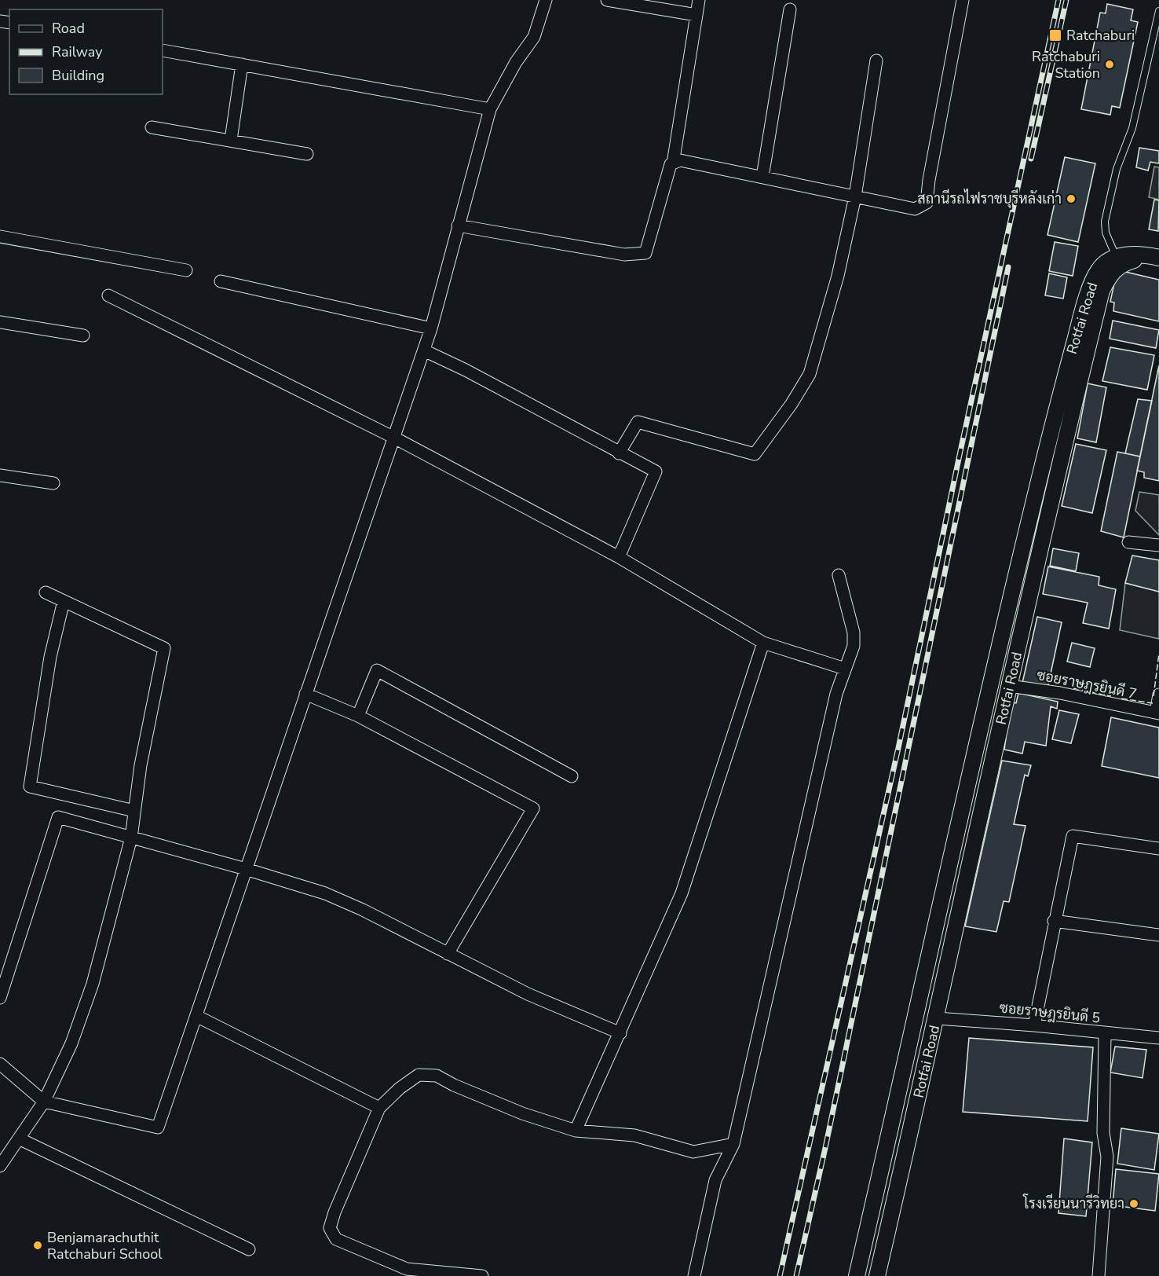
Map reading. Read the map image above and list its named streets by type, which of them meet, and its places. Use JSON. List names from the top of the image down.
{
  "streets": {
    "street": ["Rotfai Road", "ซอยราษฎรยินดี 7", "ซอยราษฎรยินดี 5"]
  },
  "crossings": [
    ["Rotfai Road", "ซอยราษฎรยินดี 7"],
    ["Rotfai Road", "ซอยราษฎรยินดี 5"]
  ],
  "places": {
    "transit": ["Ratchaburi"],
    "other": [
      "Ratchaburi Station",
      "สถานีรถไฟราชบุรีหลังเก่า",
      "โรงเรียนนารีวิทยา",
      "Benjamarachuthit Ratchaburi School"
    ]
  },
  "legend": ["Road", "Railway", "Building"]
}
